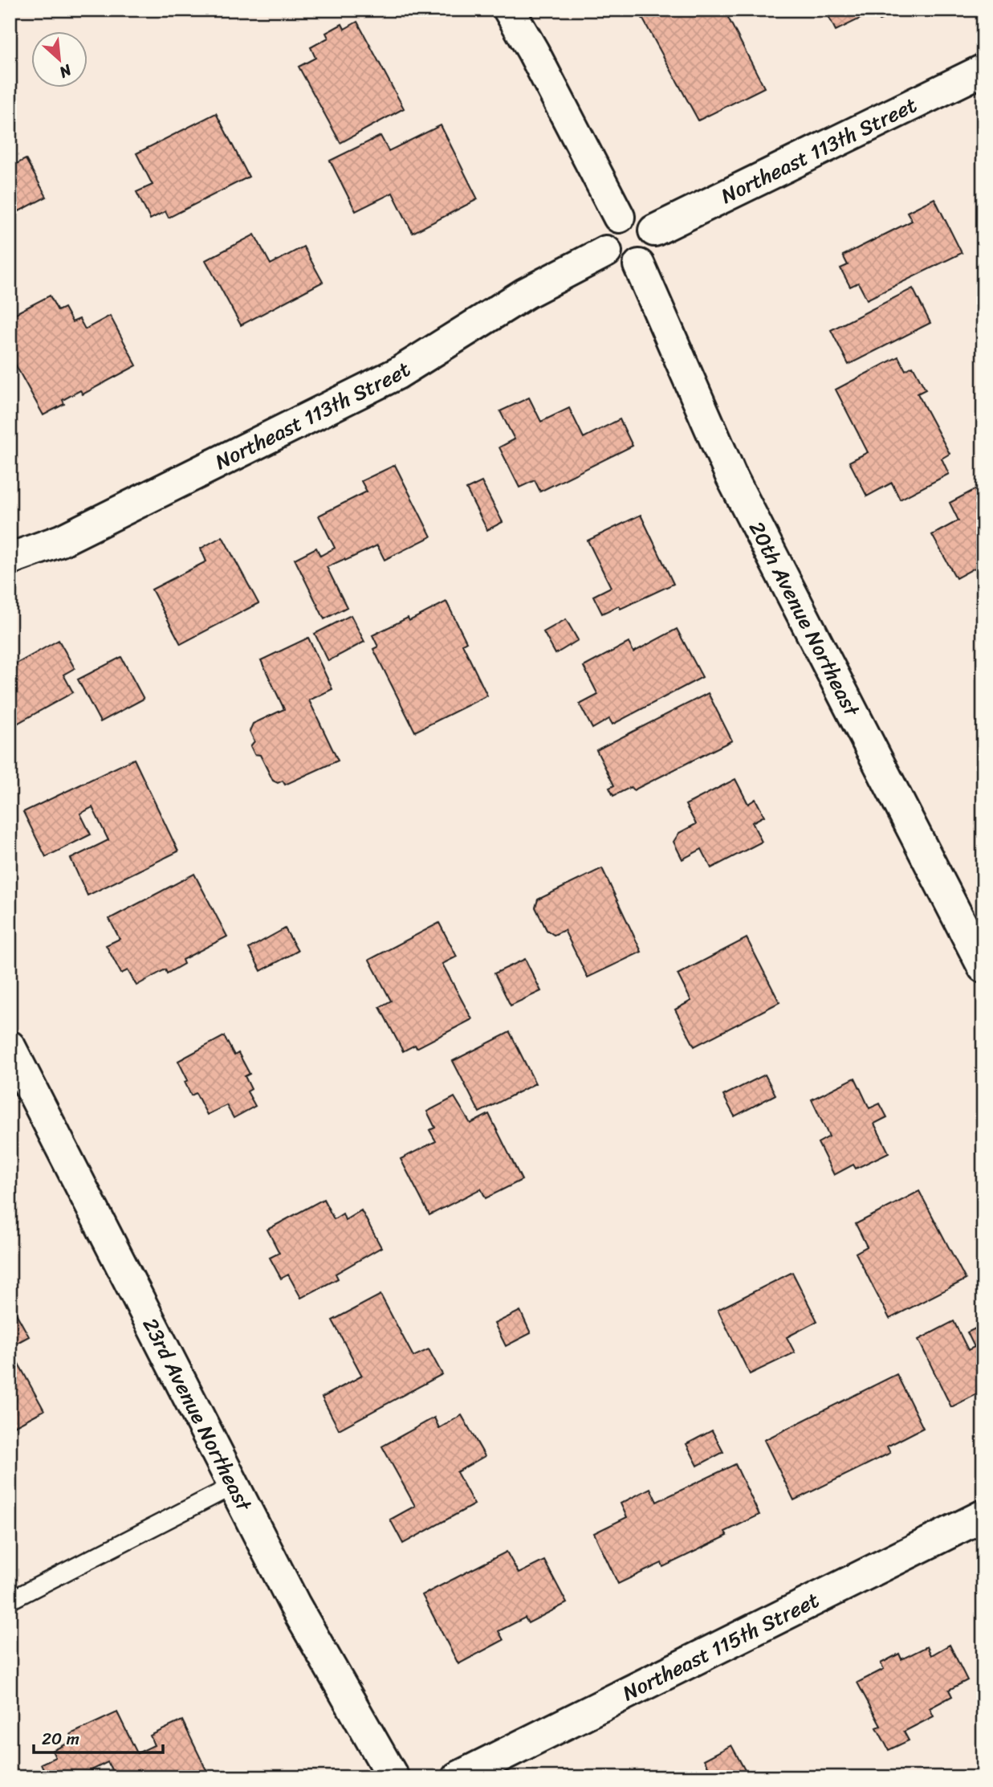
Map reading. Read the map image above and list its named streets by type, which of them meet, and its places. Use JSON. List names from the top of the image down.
{
  "streets": {
    "street": [
      "Northeast 113th Street",
      "20th Avenue Northeast",
      "23rd Avenue Northeast",
      "Northeast 115th Street"
    ]
  },
  "crossings": [
    ["Northeast 113th Street", "20th Avenue Northeast"]
  ],
  "scale_bar": "20 m",
  "north": "bottom right"
}
